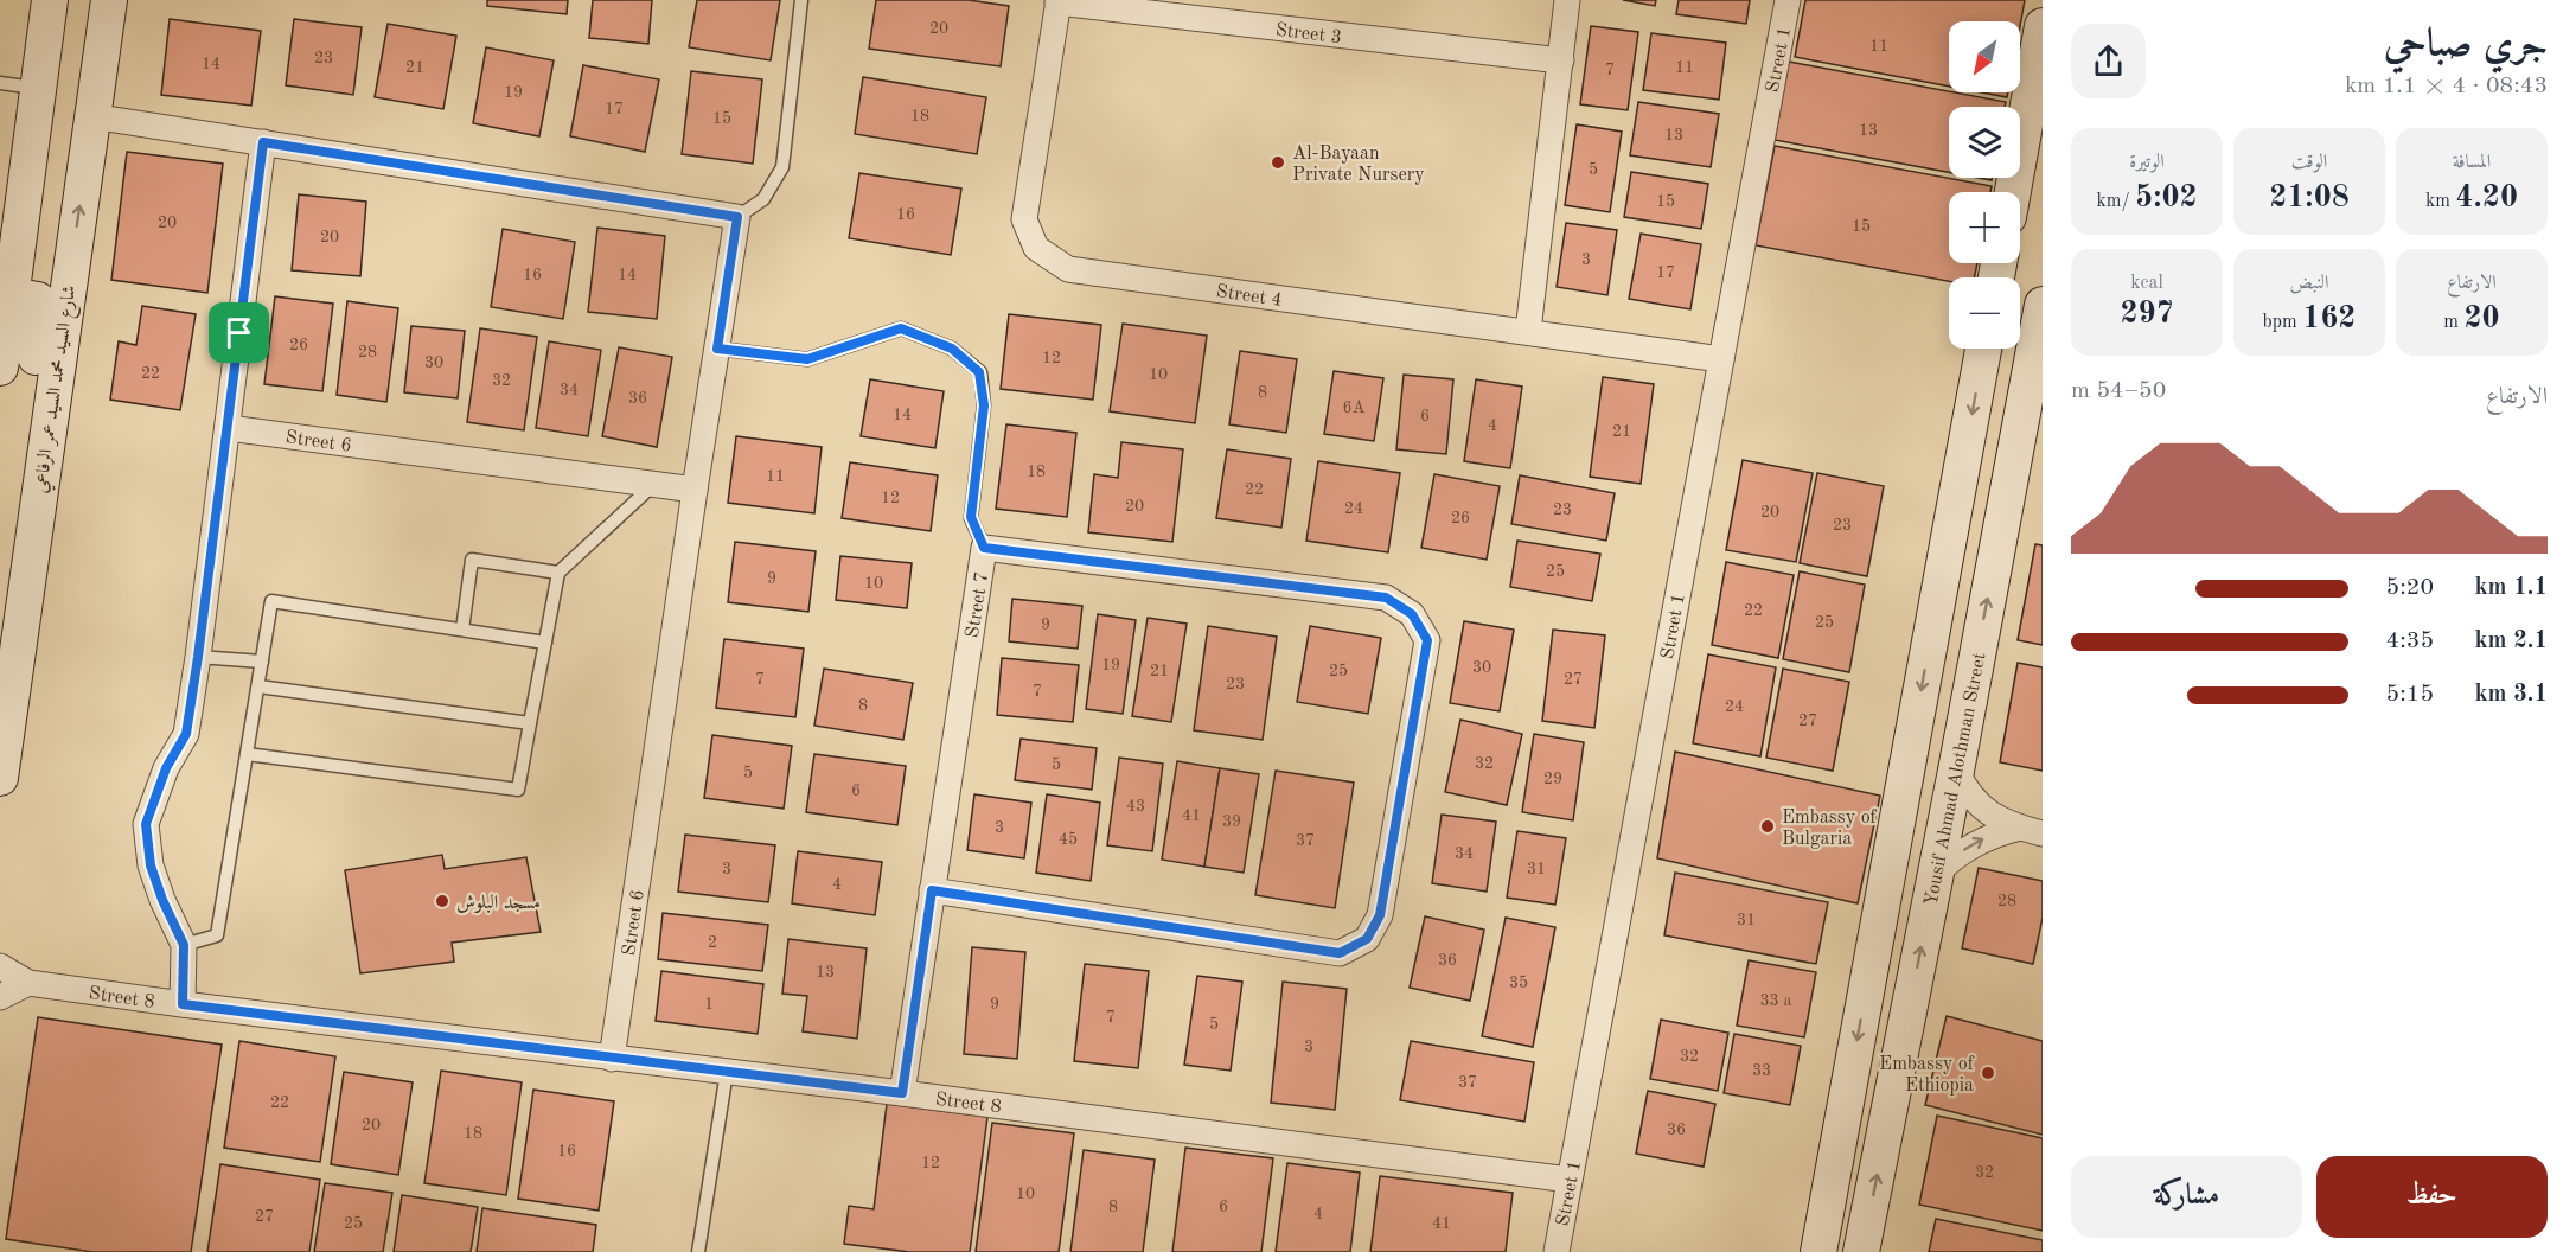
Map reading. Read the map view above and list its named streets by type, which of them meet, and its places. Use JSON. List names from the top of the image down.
{
  "streets": {
    "street": [
      "Street 3",
      "Street 1",
      "Street 4",
      "شارع السيد محمد السيد عمر الرفاعي",
      "Street 6",
      "Street 7",
      "Yousif Ahmad Alothman Street",
      "Street 8"
    ]
  },
  "crossings": [
    ["Street 3", "Street 4"],
    ["Street 1", "Street 4"],
    ["Street 1", "Street 8"],
    ["Street 6", "Street 8"],
    ["Street 7", "Street 8"]
  ],
  "places": [
    "Al-Bayaan Private Nursery",
    "Embassy of Bulgaria",
    "مسجد البلوش",
    "Embassy of Ethiopia"
  ],
  "house_numbers": [
    "20",
    "11",
    "23",
    "14",
    "21",
    "11",
    "7",
    "19",
    "17",
    "18",
    "15",
    "13",
    "13",
    "5",
    "15",
    "16",
    "20",
    "15",
    "20",
    "3",
    "17",
    "16",
    "14",
    "26",
    "28",
    "12",
    "30",
    "22",
    "10",
    "32",
    "34",
    "8",
    "36",
    "6A",
    "14",
    "6",
    "4",
    "21",
    "18",
    "11",
    "22",
    "12",
    "20",
    "24",
    "23",
    "20",
    "26",
    "23",
    "25",
    "9",
    "10",
    "22",
    "25",
    "9",
    "19",
    "30",
    "21",
    "25",
    "7",
    "27",
    "23",
    "7",
    "8",
    "24",
    "27",
    "32",
    "5",
    "5",
    "29",
    "6",
    "43",
    "41",
    "39",
    "3",
    "45",
    "37",
    "34",
    "3",
    "31",
    "4",
    "28",
    "31",
    "2",
    "36",
    "13",
    "35",
    "33 a",
    "1",
    "9",
    "7",
    "5",
    "3",
    "32",
    "33",
    "37",
    "22",
    "20",
    "36",
    "18",
    "16",
    "12",
    "32",
    "10",
    "8",
    "6",
    "4",
    "27",
    "25",
    "41"
  ],
  "north": "bottom left",
  "page": {
    "heading": ["جري صباحي", "08:43 · 4 × 1.1 km"],
    "map_buttons": ["+", "−"],
    "stats": [
      ["المسافة", "4.20 km"],
      ["الوقت", "21:08"],
      ["الوتيرة", "5:02 /km"],
      ["الارتفاع", "20 m"],
      ["النبض", "162 bpm"],
      ["kcal", "297"]
    ],
    "chart": ["الارتفاع", "50–54 m"],
    "list": [
      {
        "name": "1.1 km",
        "note": "5:20"
      },
      {
        "name": "2.1 km",
        "note": "4:35"
      },
      {
        "name": "3.1 km",
        "note": "5:15"
      }
    ],
    "buttons": ["حفظ", "مشاركة"]
  }
}
